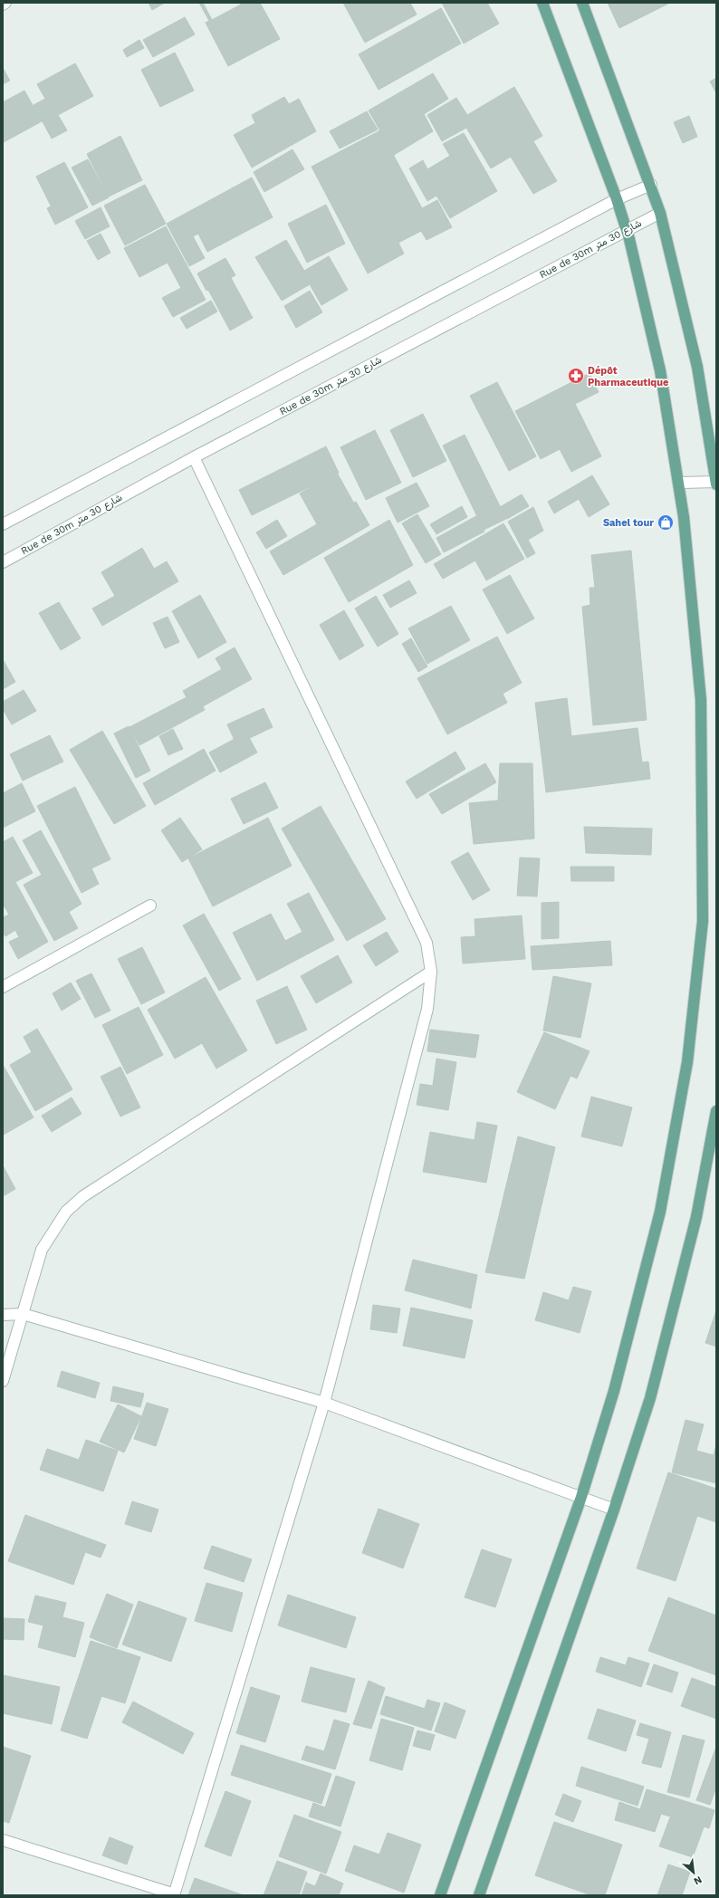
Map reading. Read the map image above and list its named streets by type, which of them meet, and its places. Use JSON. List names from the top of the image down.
{
  "streets": {
    "street": ["Rue de 30m شارع 30 متر"]
  },
  "places": {
    "pharmacy": ["Dépôt Pharmaceutique"],
    "shop": ["Sahel tour"]
  },
  "north": "bottom right"
}
